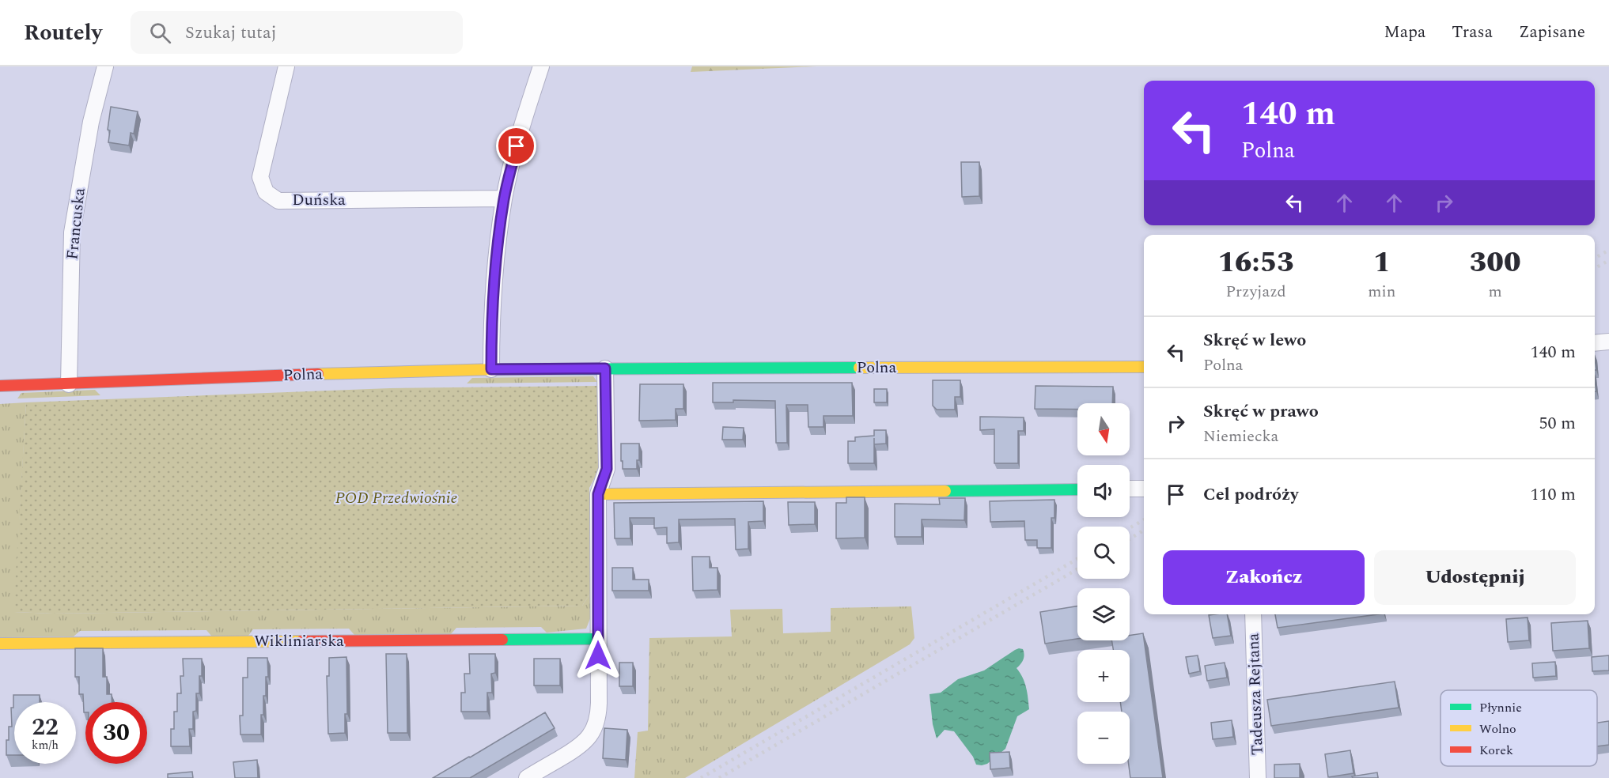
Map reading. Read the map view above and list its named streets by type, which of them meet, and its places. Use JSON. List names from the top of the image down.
{
  "streets": {
    "street": [
      "Duńska",
      "Francuska",
      "Polna",
      "Wikliniarska",
      "Tadeusza Rejtana"
    ]
  },
  "crossings": [
    ["Francuska", "Polna"]
  ],
  "parks": ["POD Przedwiośnie"],
  "legend": ["Płynnie", "Wolno", "Korek"],
  "north": "bottom",
  "page": {
    "header": "Routely",
    "search": "Szukaj tutaj",
    "nav": ["Mapa", "Trasa", "Zapisane"],
    "turn": ["140 m", "Polna"],
    "eta": [
      "16:53",
      "Przyjazd",
      "1",
      "min",
      "300",
      "m"
    ],
    "list": [
      {
        "name": "Skręć w lewo",
        "note": "Polna",
        "value": "140 m"
      },
      {
        "name": "Skręć w prawo",
        "note": "Niemiecka",
        "value": "50 m"
      },
      {
        "name": "Cel podróży",
        "value": "110 m"
      }
    ],
    "map_buttons": ["+", "−"],
    "buttons": ["Zakończ", "Udostępnij"],
    "speed": "22 km/h",
    "limit": "30"
  }
}
